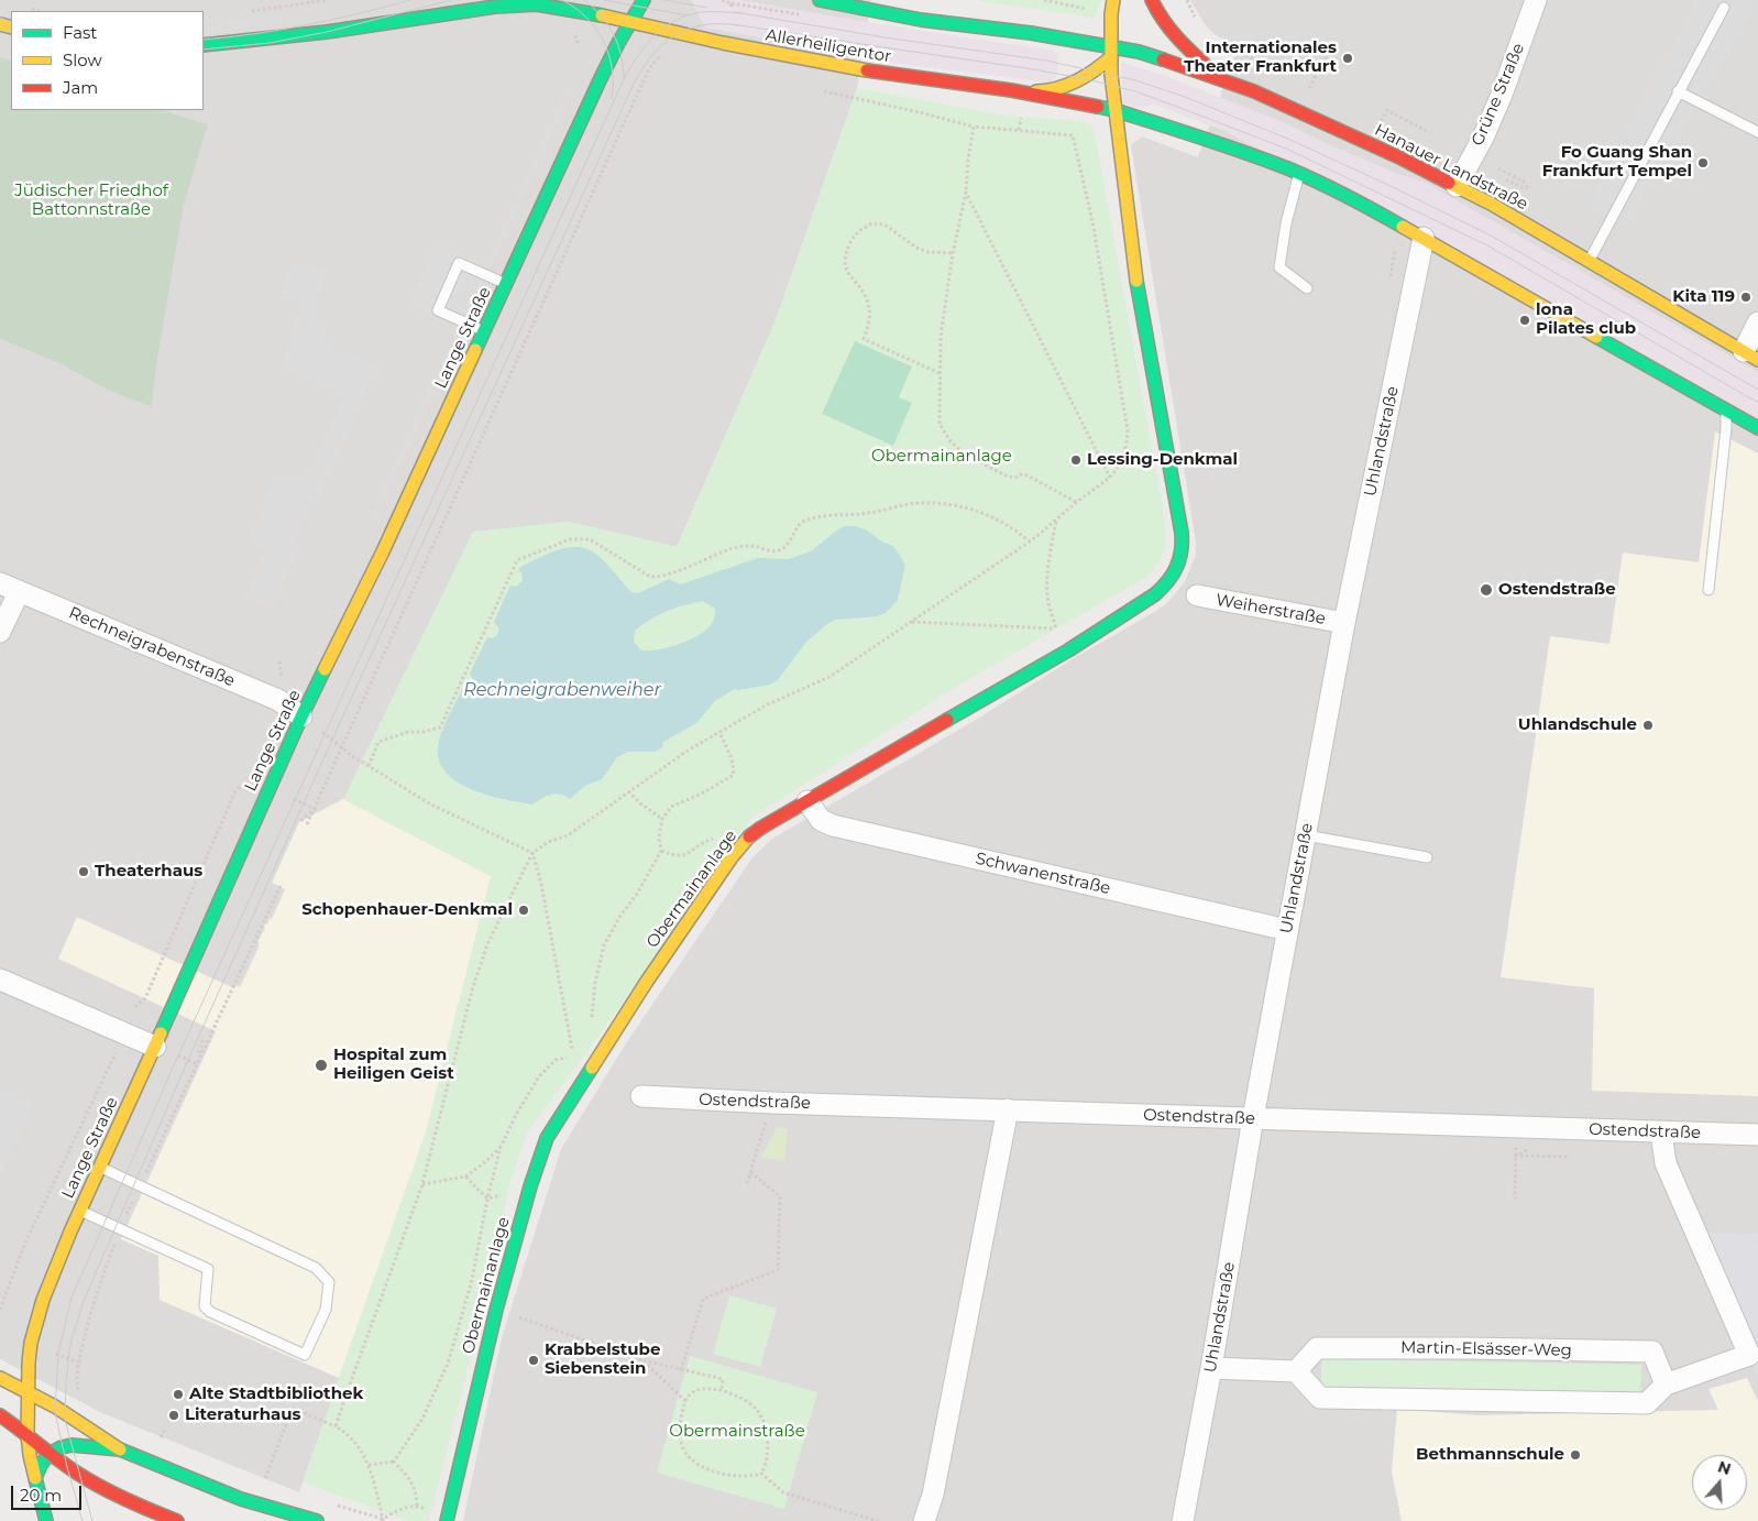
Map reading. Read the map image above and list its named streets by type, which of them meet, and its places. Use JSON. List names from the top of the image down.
{
  "streets": {
    "main road": [
      "Allerheiligentor",
      "Hanauer Landstraße",
      "Lange Straße",
      "Obermainanlage"
    ],
    "street": [
      "Grüne Straße",
      "Uhlandstraße",
      "Weiherstraße",
      "Rechneigrabenstraße",
      "Schwanenstraße",
      "Ostendstraße",
      "Martin-Elsässer-Weg"
    ]
  },
  "crossings": [
    ["Allerheiligentor", "Hanauer Landstraße"],
    ["Allerheiligentor", "Lange Straße"],
    ["Allerheiligentor", "Obermainanlage"],
    ["Grüne Straße", "Hanauer Landstraße"],
    ["Hanauer Landstraße", "Obermainanlage"],
    ["Lange Straße", "Rechneigrabenstraße"],
    ["Uhlandstraße", "Weiherstraße"],
    ["Uhlandstraße", "Schwanenstraße"],
    ["Uhlandstraße", "Ostendstraße"],
    ["Schwanenstraße", "Obermainanlage"]
  ],
  "water": ["Rechneigrabenweiher"],
  "parks": ["Jüdischer Friedhof Battonnstraße", "Obermainanlage", "Obermainstraße"],
  "places": [
    "Internationales Theater Frankfurt",
    "Fo Guang Shan Frankfurt Tempel",
    "Kita 119",
    "lona Pilates club",
    "Lessing-Denkmal",
    "Ostendstraße",
    "Uhlandschule",
    "Theaterhaus",
    "Schopenhauer-Denkmal",
    "Hospital zum Heiligen Geist",
    "Krabbelstube Siebenstein",
    "Alte Stadtbibliothek",
    "Literaturhaus",
    "Bethmannschule"
  ],
  "legend": ["Fast", "Slow", "Jam"],
  "scale_bar": "20 m",
  "north": "top"
}
